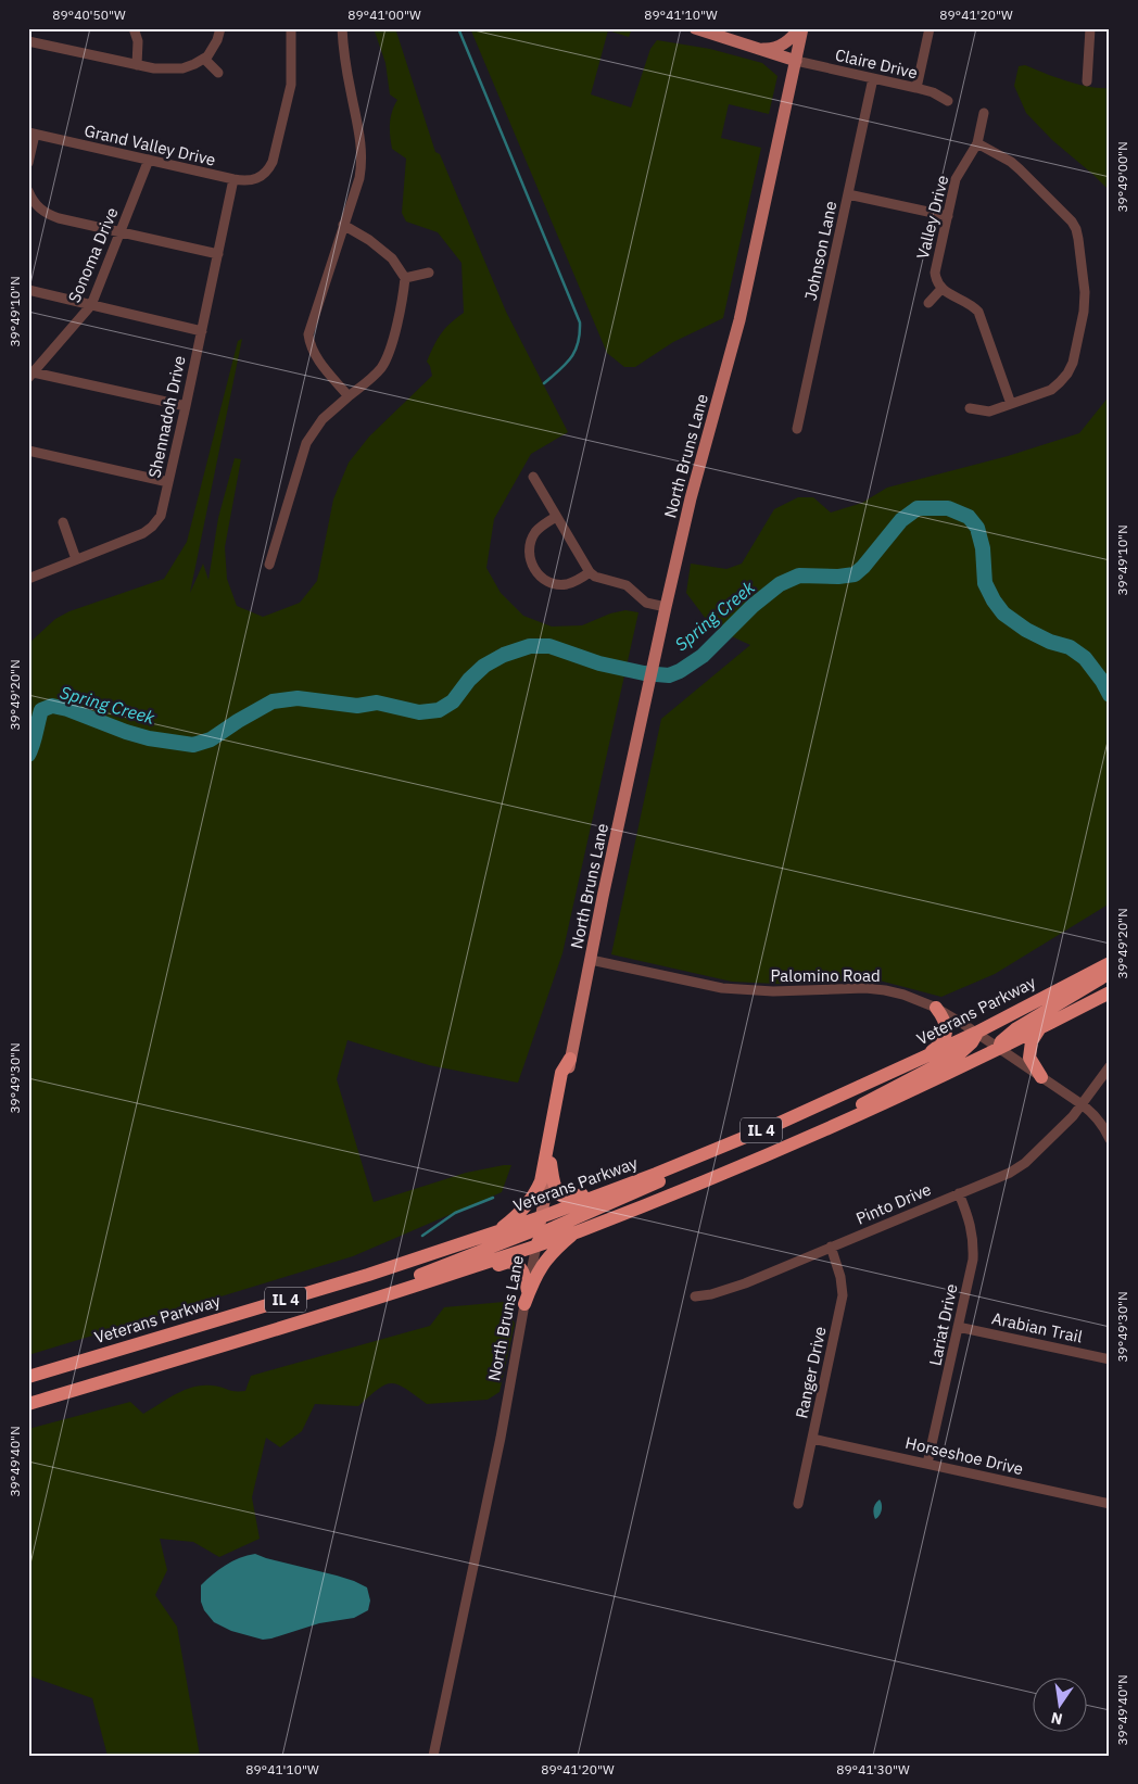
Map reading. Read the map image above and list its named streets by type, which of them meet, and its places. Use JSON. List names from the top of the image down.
{
  "streets": {
    "highway": ["Veterans Parkway", "IL 4"],
    "main road": ["North Bruns Lane"],
    "street": [
      "Claire Drive",
      "Grand Valley Drive",
      "Valley Drive",
      "Johnson Lane",
      "Sonoma Drive",
      "Shennadoh Drive",
      "Palomino Road",
      "Pinto Drive",
      "Lariat Drive",
      "Arabian Trail",
      "Ranger Drive",
      "Horseshoe Drive"
    ]
  },
  "crossings": [
    ["Claire Drive", "Johnson Lane"],
    ["Claire Drive", "North Bruns Lane"],
    ["Grand Valley Drive", "Sonoma Drive"],
    ["Grand Valley Drive", "Shennadoh Drive"],
    ["North Bruns Lane", "Palomino Road"],
    ["North Bruns Lane", "Veterans Parkway"],
    ["North Bruns Lane", "IL 4"],
    ["Palomino Road", "Veterans Parkway"],
    ["Palomino Road", "IL 4"],
    ["Palomino Road", "Pinto Drive"],
    ["Pinto Drive", "Lariat Drive"],
    ["Pinto Drive", "Ranger Drive"],
    ["Lariat Drive", "Arabian Trail"],
    ["Lariat Drive", "Horseshoe Drive"],
    ["Ranger Drive", "Horseshoe Drive"]
  ],
  "water": ["Spring Creek"],
  "north": "bottom",
  "coordinates": [
    "89°40'50\"W",
    "89°41'00\"W",
    "89°41'10\"W",
    "89°41'20\"W",
    "39°49'00\"N",
    "39°49'10\"N",
    "39°49'20\"N",
    "39°49'30\"N",
    "39°49'40\"N",
    "89°41'30\"W"
  ]
}
